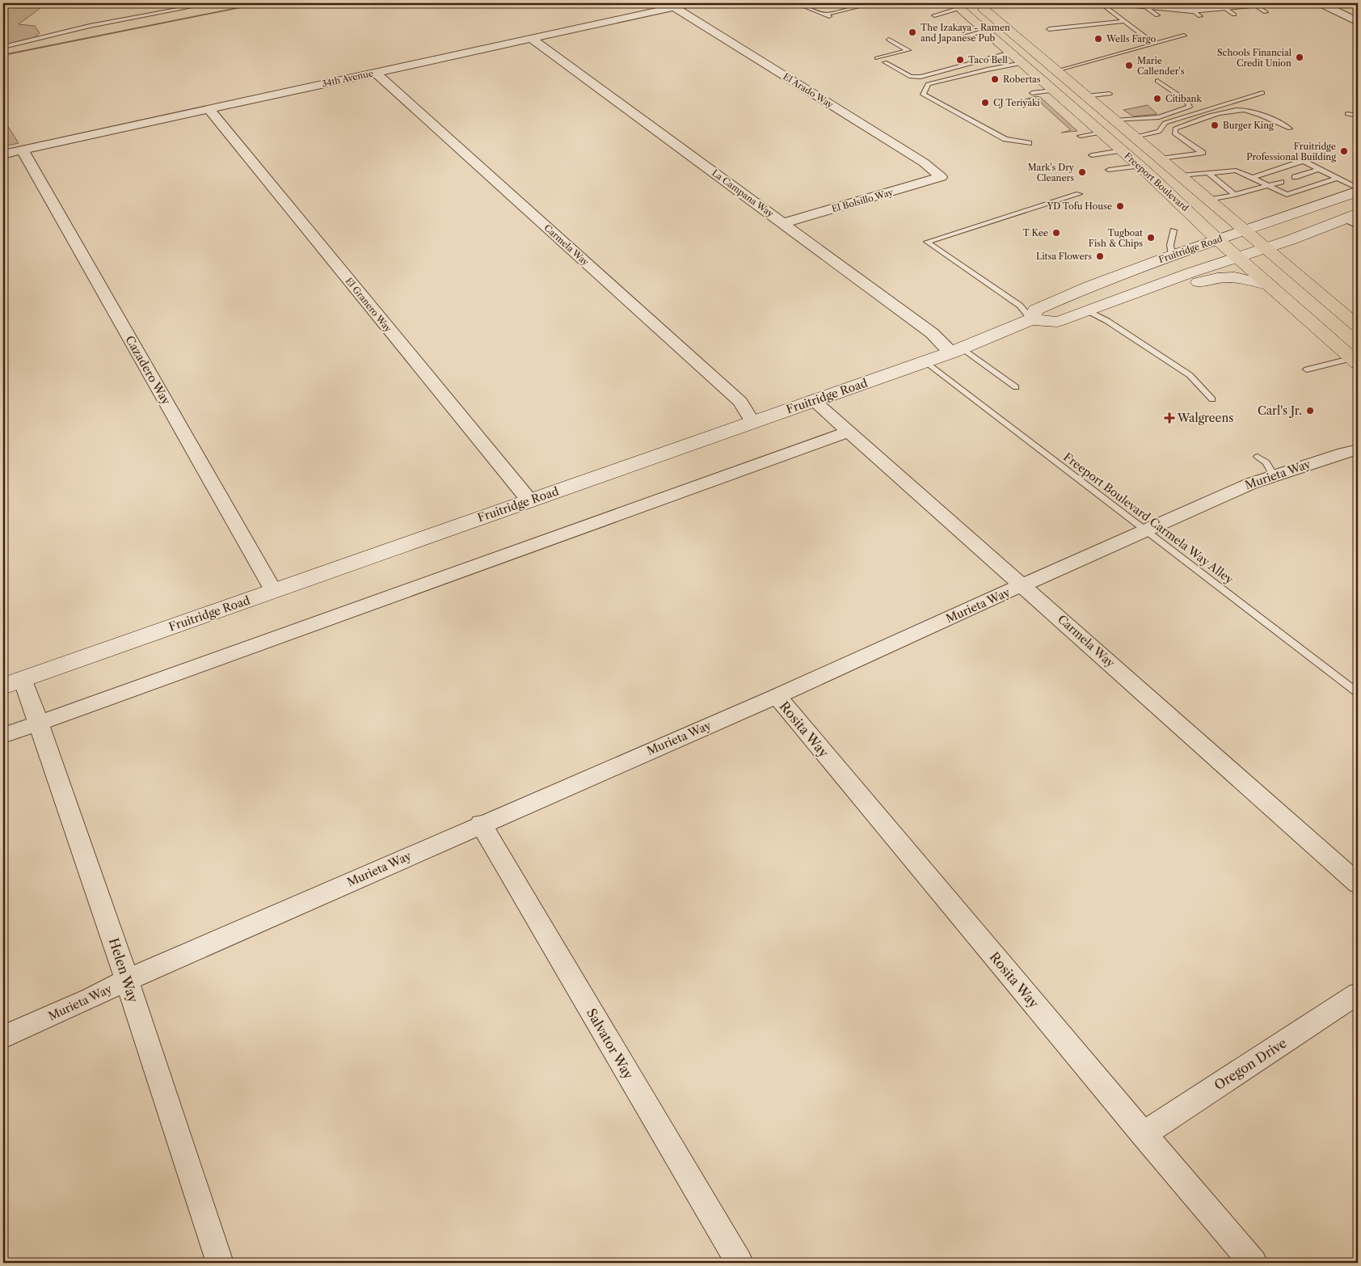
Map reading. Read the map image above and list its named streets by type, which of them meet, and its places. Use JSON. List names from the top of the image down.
{
  "streets": {
    "main road": ["Freeport Boulevard", "Fruitridge Road"],
    "street": [
      "34th Avenue",
      "El Arado Way",
      "La Campana Way",
      "El Bolsillo Way",
      "Carmela Way",
      "El Granero Way",
      "Cazadero Way",
      "Murieta Way",
      "Rosita Way",
      "Helen Way",
      "Salvator Way",
      "Oregon Drive"
    ],
    "lane": ["Freeport Boulevard Carmela Way Alley"]
  },
  "crossings": [
    ["34th Avenue", "El Arado Way"],
    ["34th Avenue", "La Campana Way"],
    ["34th Avenue", "Carmela Way"],
    ["34th Avenue", "El Granero Way"],
    ["34th Avenue", "Cazadero Way"],
    ["El Arado Way", "El Bolsillo Way"],
    ["Freeport Boulevard", "Fruitridge Road"],
    ["La Campana Way", "El Bolsillo Way"],
    ["La Campana Way", "Fruitridge Road"],
    ["Carmela Way", "Fruitridge Road"],
    ["Carmela Way", "Murieta Way"],
    ["Fruitridge Road", "El Granero Way"],
    ["Fruitridge Road", "Cazadero Way"],
    ["Fruitridge Road", "Freeport Boulevard Carmela Way Alley"],
    ["Fruitridge Road", "Helen Way"],
    ["Murieta Way", "Freeport Boulevard Carmela Way Alley"],
    ["Murieta Way", "Rosita Way"],
    ["Murieta Way", "Helen Way"],
    ["Murieta Way", "Salvator Way"],
    ["Rosita Way", "Oregon Drive"]
  ],
  "places": {
    "other": [
      "The Izakaya - Ramen and Japanese Pub",
      "Wells Fargo",
      "Schools Financial Credit Union",
      "Taco Bell",
      "Marie Callender's",
      "Robertas",
      "Citibank",
      "CJ Teriyaki",
      "Burger King",
      "Fruitridge Professional Building",
      "Mark's Dry Cleaners",
      "YD Tofu House",
      "T Kee",
      "Tugboat Fish & Chips",
      "Litsa Flowers",
      "Carl's Jr."
    ],
    "health": ["Walgreens"]
  }
}
